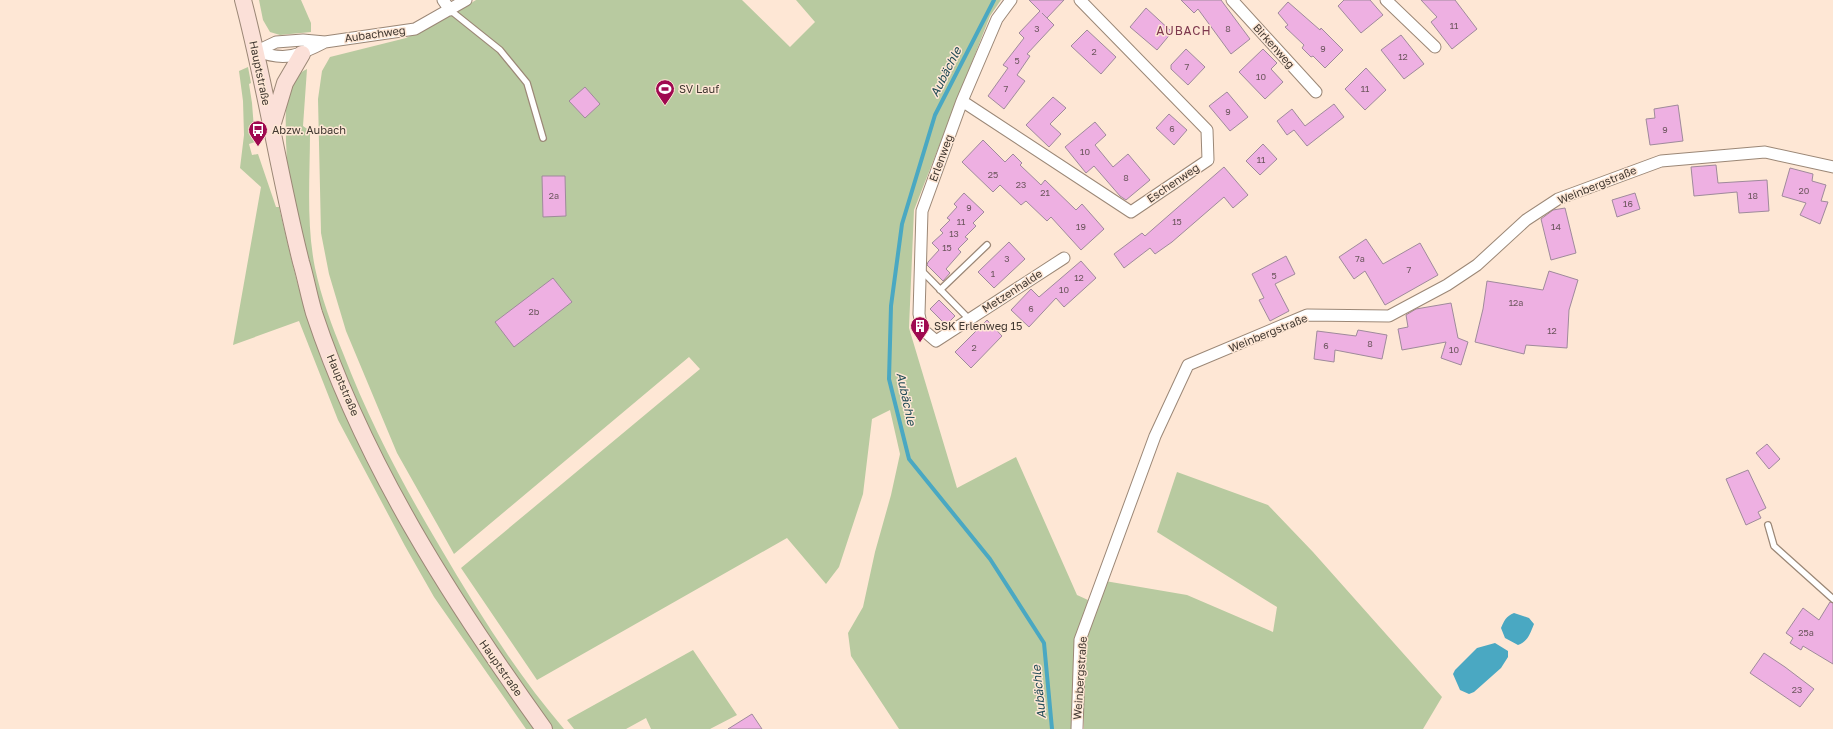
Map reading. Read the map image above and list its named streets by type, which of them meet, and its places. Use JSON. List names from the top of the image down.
{
  "streets": {
    "main road": ["Hauptstraße"],
    "street": [
      "Aubachweg",
      "Birkenweg",
      "Erlenweg",
      "Eschenweg",
      "Weinbergstraße",
      "Metzenhalde"
    ]
  },
  "crossings": [
    ["Aubachweg", "Hauptstraße"],
    ["Erlenweg", "Eschenweg"],
    ["Erlenweg", "Metzenhalde"]
  ],
  "districts": ["AUBACH"],
  "water": ["Aubächle"],
  "places": {
    "sports": ["SV Lauf"],
    "bus stop": ["Abzw. Aubach"],
    "building": ["SSK Erlenweg 15"]
  },
  "house_numbers": [
    "11",
    "3",
    "8",
    "9",
    "2",
    "12",
    "5",
    "7",
    "10",
    "7",
    "11",
    "9",
    "6",
    "9",
    "10",
    "11",
    "25",
    "8",
    "23",
    "20",
    "21",
    "2a",
    "18",
    "16",
    "9",
    "11",
    "15",
    "19",
    "14",
    "13",
    "15",
    "3",
    "7a",
    "7",
    "1",
    "5",
    "12",
    "10",
    "12a",
    "6",
    "2b",
    "12",
    "8",
    "6",
    "2",
    "10",
    "25a",
    "23"
  ]
}
